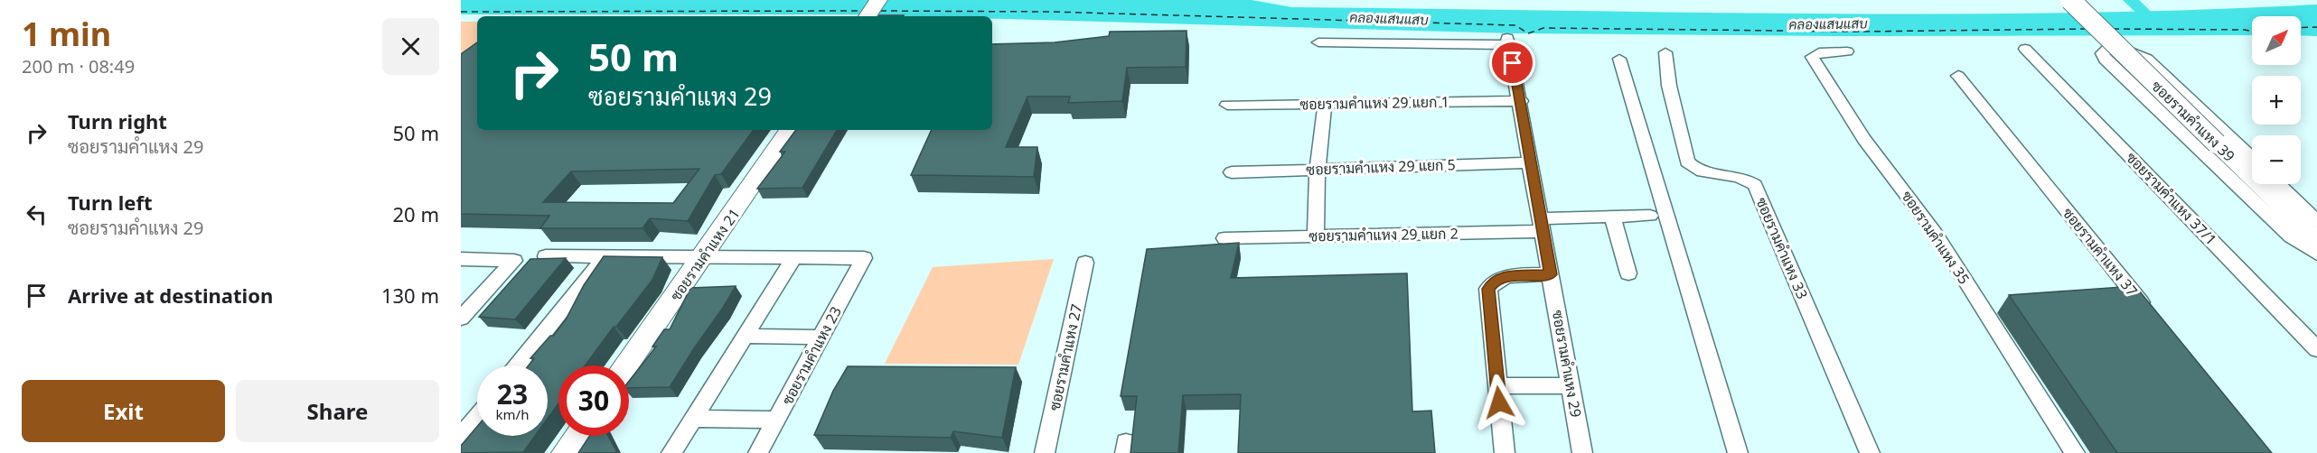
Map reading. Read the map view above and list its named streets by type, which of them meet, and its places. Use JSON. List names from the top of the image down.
{
  "streets": {
    "main road": ["ซอยรามคำแหง 39", "ซอยรามคำแหง 21"],
    "street": [
      "ซอยรามคำแหง 29 แยก 1",
      "ซอยรามคำแหง 29 แยก 5",
      "ซอยรามคำแหง 37/1",
      "ซอยรามคำแหง 29 แยก 2",
      "ซอยรามคำแหง 35",
      "ซอยรามคำแหง 33",
      "ซอยรามคำแหง 37",
      "ซอยรามคำแหง 23",
      "ซอยรามคำแหง 27",
      "ซอยรามคำแหง 29"
    ]
  },
  "crossings": [
    ["ซอยรามคำแหง 29 แยก 1", "ซอยรามคำแหง 29"],
    ["ซอยรามคำแหง 29 แยก 5", "ซอยรามคำแหง 29"],
    ["ซอยรามคำแหง 29 แยก 2", "ซอยรามคำแหง 29"]
  ],
  "water": ["คลองแสนแสบ"],
  "north": "top right",
  "page": {
    "heading": ["1 min", "200 m · 08:49"],
    "map_buttons": ["+", "−"],
    "turn": ["50 m", "ซอยรามคำแหง 29"],
    "list": [
      {
        "name": "Turn right",
        "note": "ซอยรามคำแหง 29",
        "value": "50 m"
      },
      {
        "name": "Turn left",
        "note": "ซอยรามคำแหง 29",
        "value": "20 m"
      },
      {
        "name": "Arrive at destination",
        "value": "130 m"
      }
    ],
    "speed": "23 km/h",
    "limit": "30",
    "buttons": ["Exit", "Share"]
  }
}
